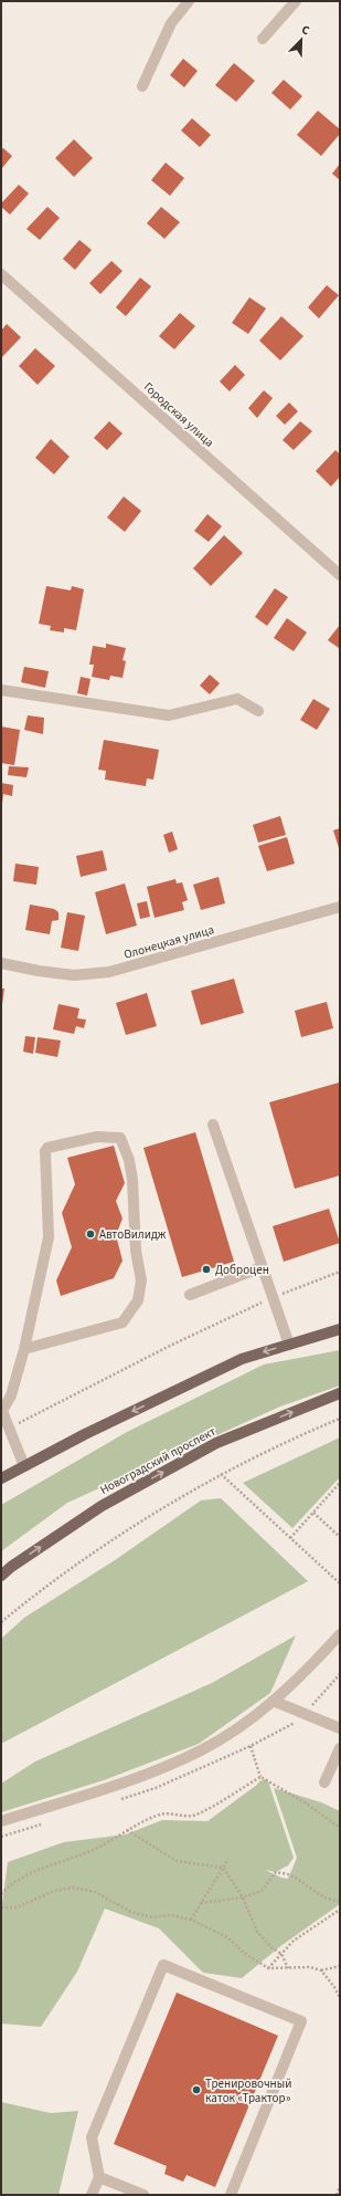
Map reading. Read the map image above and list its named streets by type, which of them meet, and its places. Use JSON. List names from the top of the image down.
{
  "streets": {
    "main road": ["Новоградский проспект"],
    "street": ["Городская улица", "Олонецкая улица"]
  },
  "places": ["АвтоВилидж", "Доброцен", "Тренировочный каток «Трактор»"],
  "north": "top right"
}
